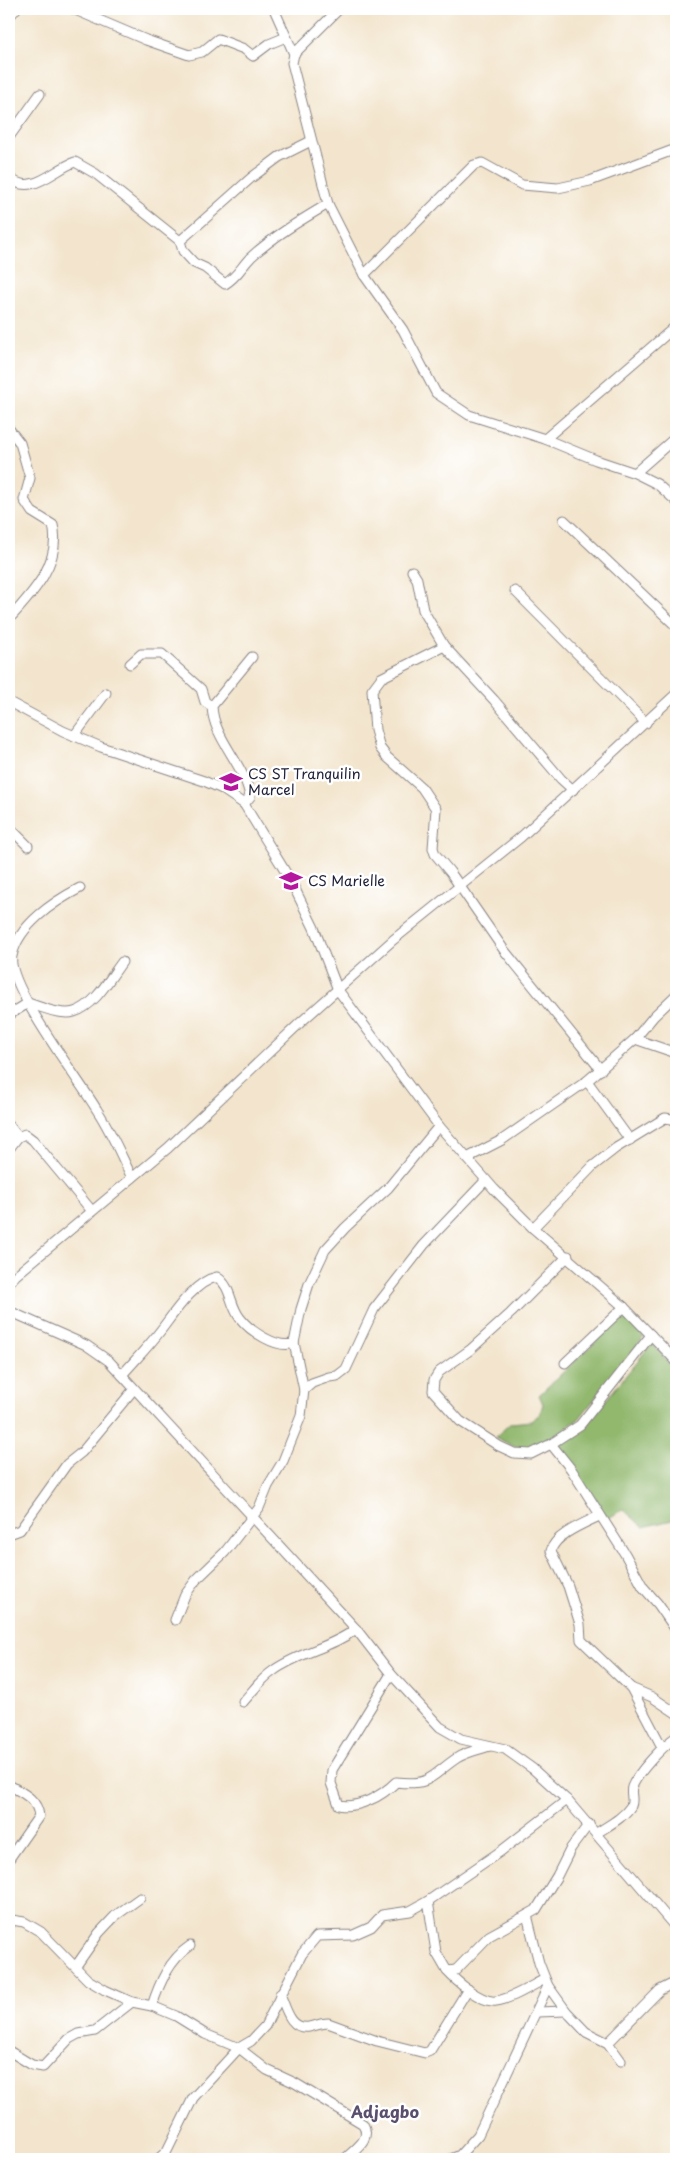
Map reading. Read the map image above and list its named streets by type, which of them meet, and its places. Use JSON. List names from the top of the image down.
{
  "districts": ["Adjagbo"],
  "places": {
    "school or university": ["CS ST Tranquilin Marcel", "CS Marielle"]
  }
}
